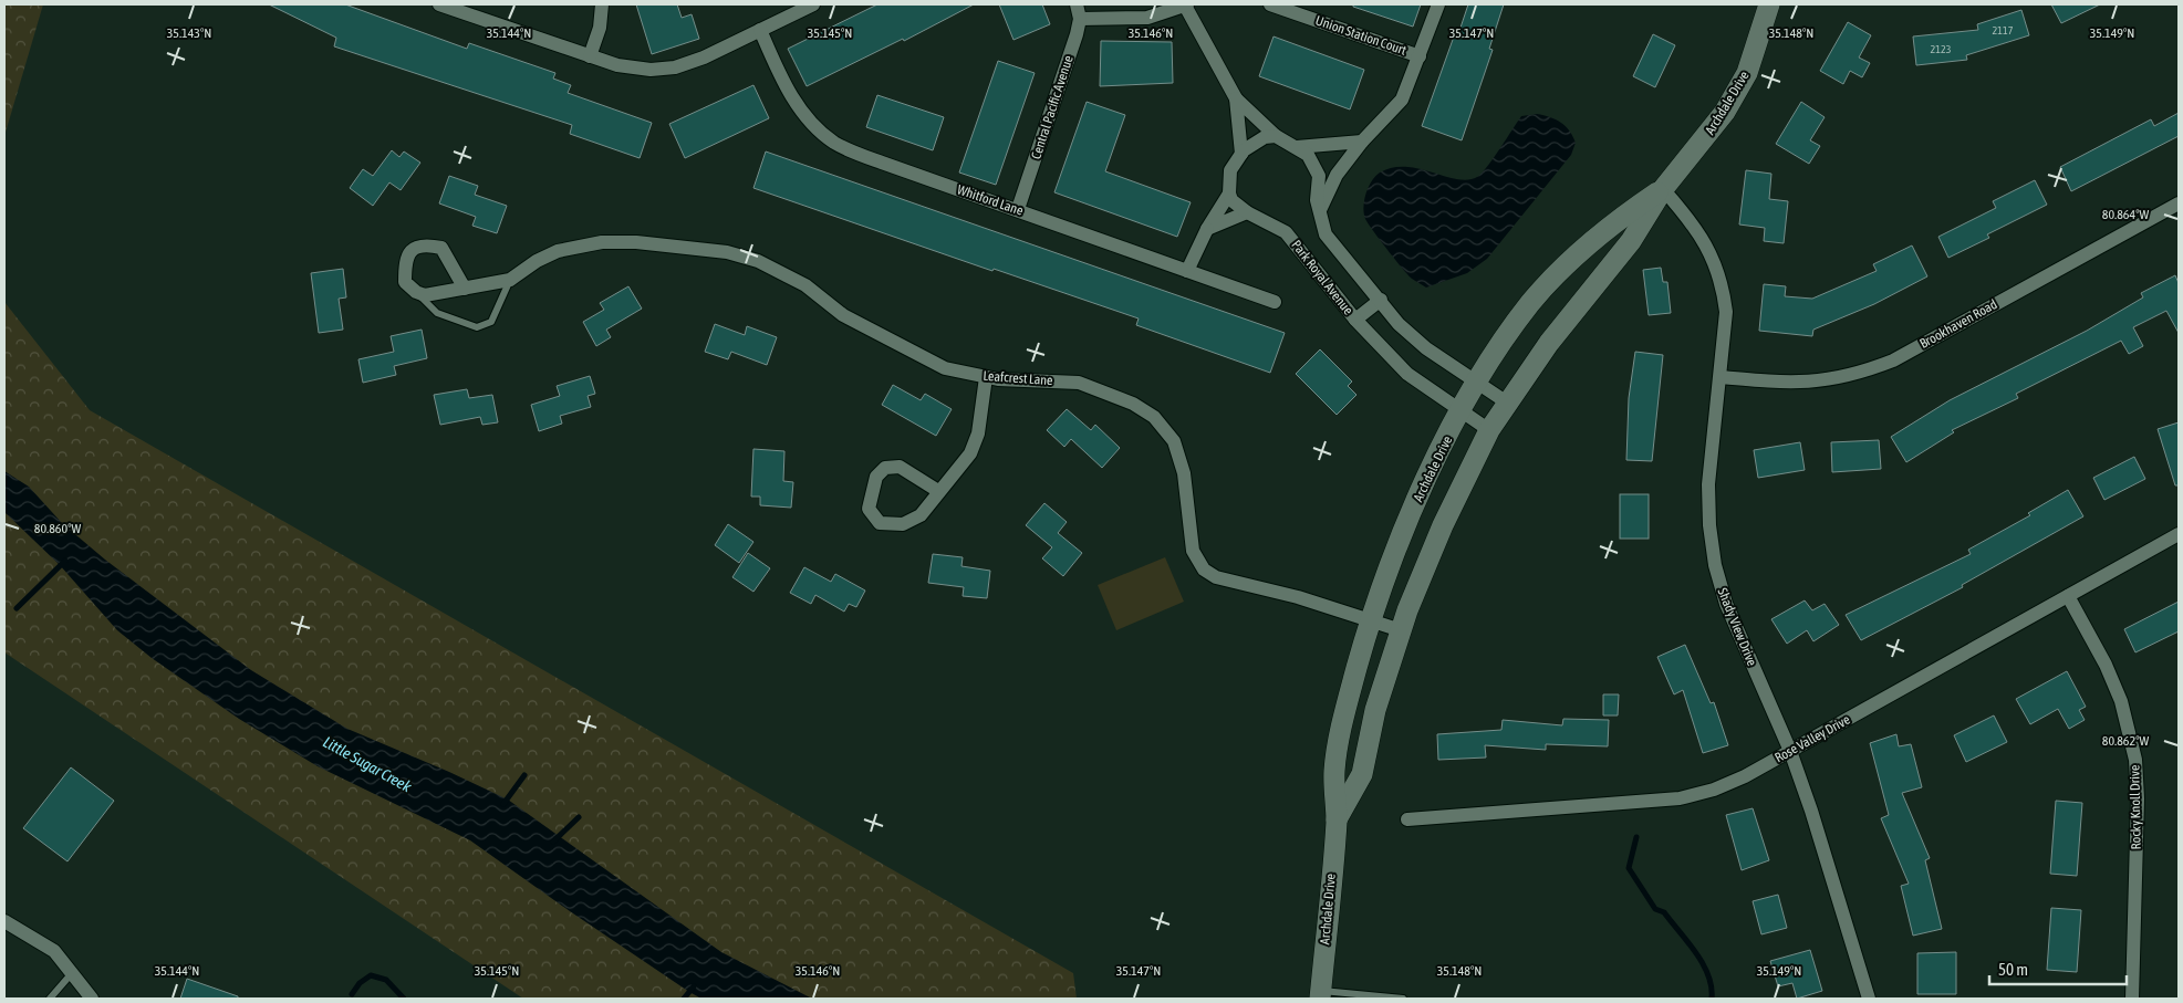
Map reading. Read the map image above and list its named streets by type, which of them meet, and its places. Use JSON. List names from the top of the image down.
{
  "streets": {
    "street": [
      "Union Station Court",
      "Archdale Drive",
      "Central Pacific Avenue",
      "Whitford Lane",
      "Park Royal Avenue",
      "Brookhaven Road",
      "Leafcrest Lane",
      "Shady View Drive",
      "Rose Valley Drive",
      "Rocky Knoll Drive"
    ]
  },
  "crossings": [
    ["Archdale Drive", "Park Royal Avenue"],
    ["Archdale Drive", "Leafcrest Lane"],
    ["Archdale Drive", "Shady View Drive"],
    ["Central Pacific Avenue", "Whitford Lane"],
    ["Brookhaven Road", "Shady View Drive"],
    ["Shady View Drive", "Rose Valley Drive"],
    ["Rose Valley Drive", "Rocky Knoll Drive"]
  ],
  "water": ["Little Sugar Creek"],
  "house_numbers": ["2117", "2123"],
  "scale_bar": "50 m",
  "coordinates": [
    "35.147°N",
    "35.143°N",
    "35.144°N",
    "35.145°N",
    "35.146°N",
    "35.148°N",
    "35.149°N",
    "80.864°W",
    "80.860°W",
    "80.862°W"
  ]
}
